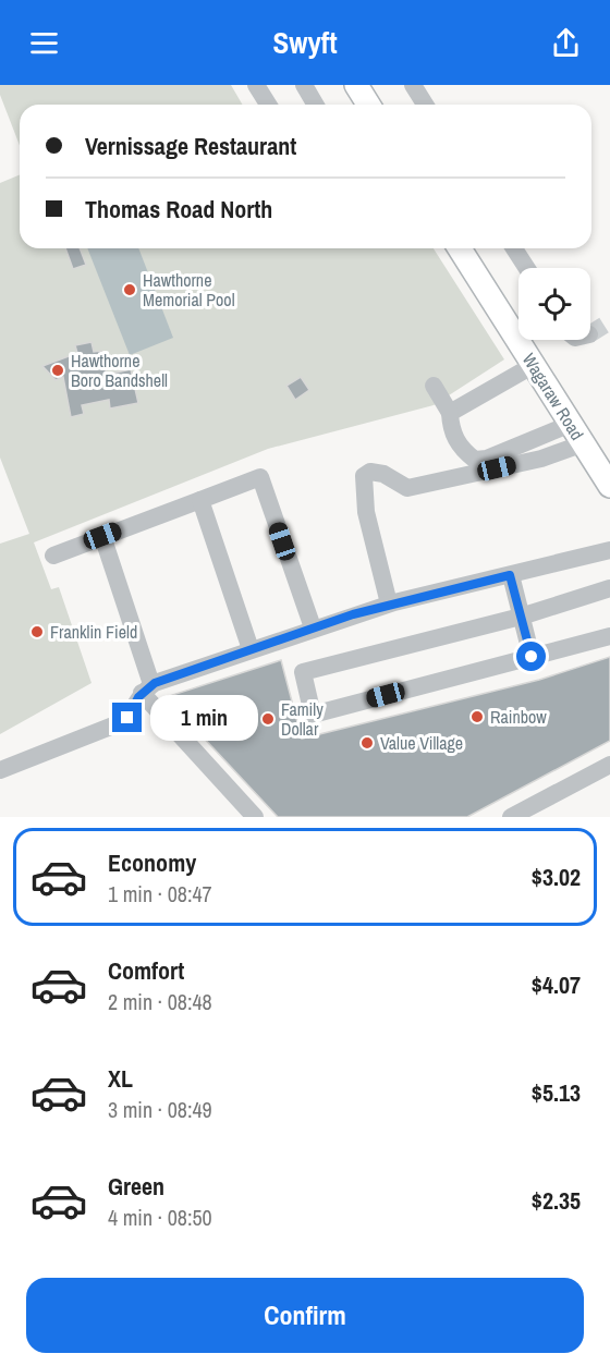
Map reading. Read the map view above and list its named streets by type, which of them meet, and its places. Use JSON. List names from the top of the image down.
{
  "streets": {
    "main road": ["Wagaraw Road"]
  },
  "places": [
    "Hawthorne Memorial Pool",
    "Hawthorne Boro Bandshell",
    "Franklin Field",
    "Rainbow",
    "Family Dollar",
    "Value Village"
  ],
  "page": {
    "header": "Swyft",
    "banner": ["Vernissage Restaurant", "Thomas Road North"],
    "bubble": "1 min",
    "list": [
      {
        "name": "Economy",
        "note": "1 min · 08:47",
        "value": "$3.02"
      },
      {
        "name": "Comfort",
        "note": "2 min · 08:48",
        "value": "$4.07"
      },
      {
        "name": "XL",
        "note": "3 min · 08:49",
        "value": "$5.13"
      },
      {
        "name": "Green",
        "note": "4 min · 08:50",
        "value": "$2.35"
      }
    ],
    "buttons": "Confirm"
  }
}
